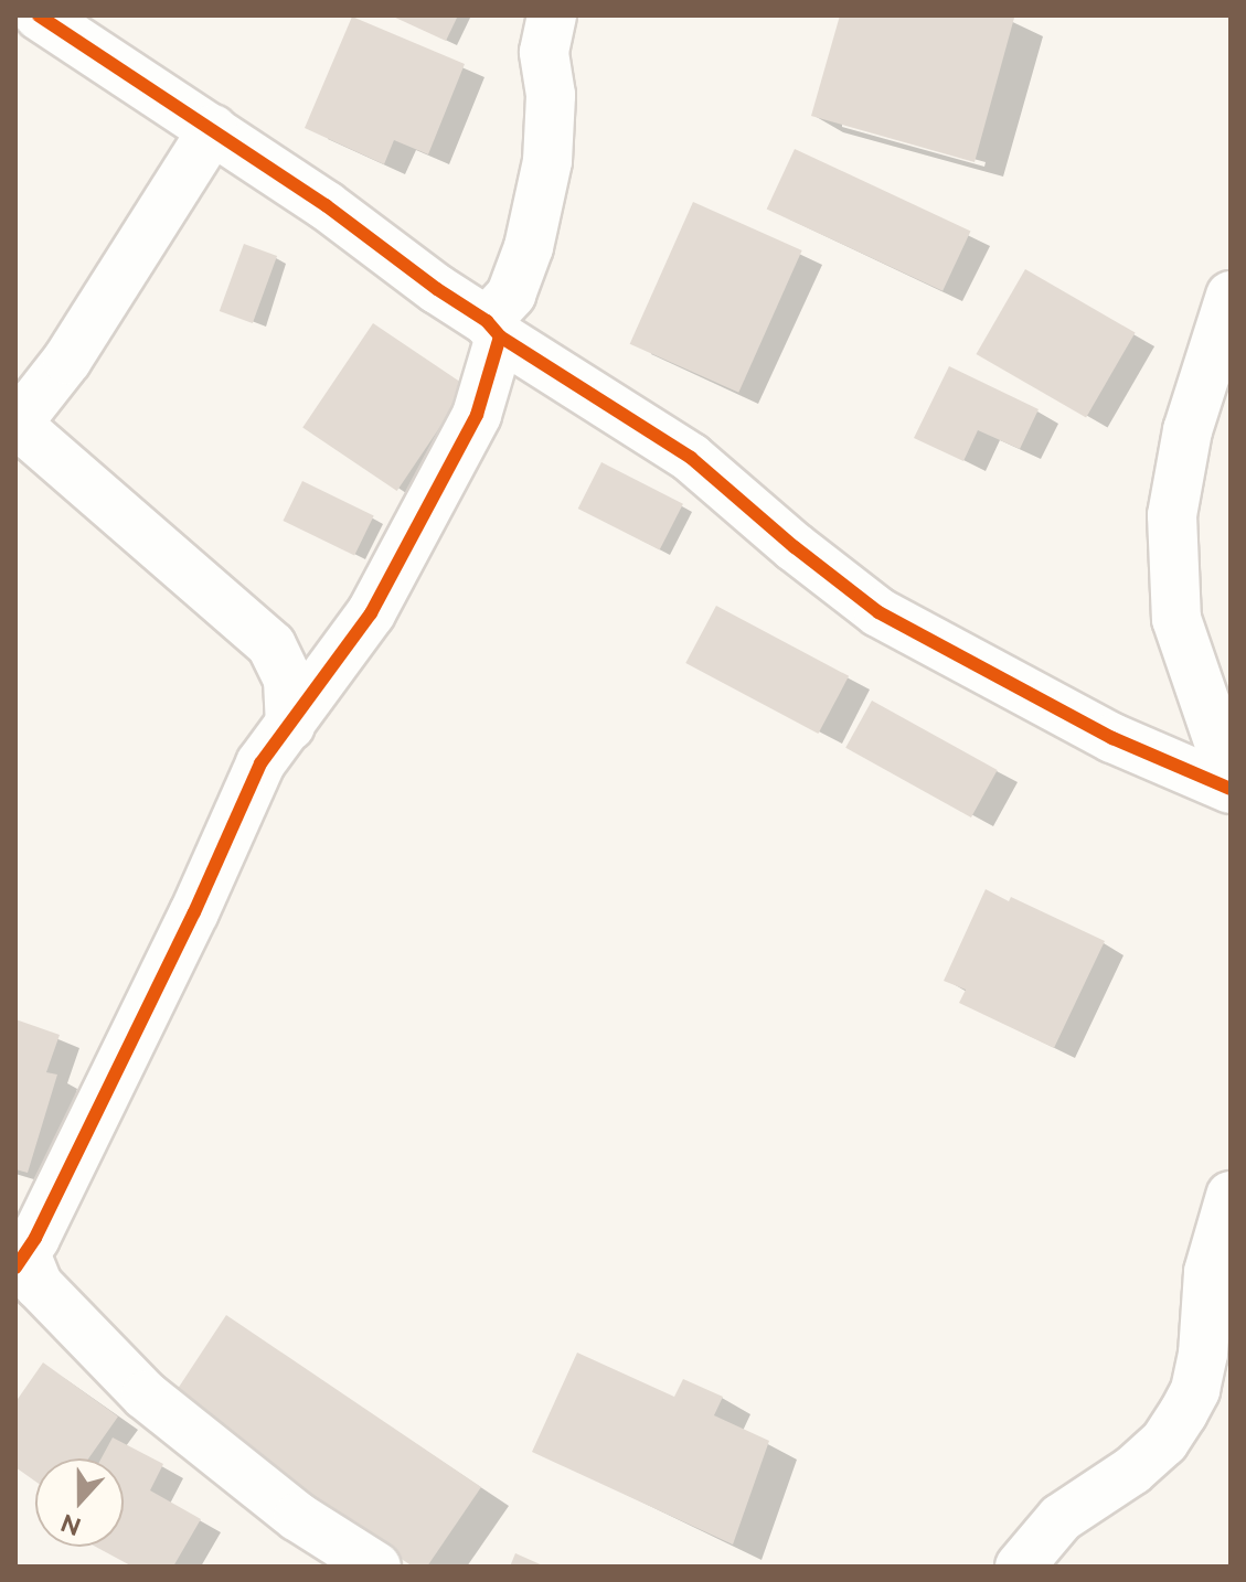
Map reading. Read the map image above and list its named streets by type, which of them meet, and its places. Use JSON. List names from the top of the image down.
{
  "north": "bottom"
}
